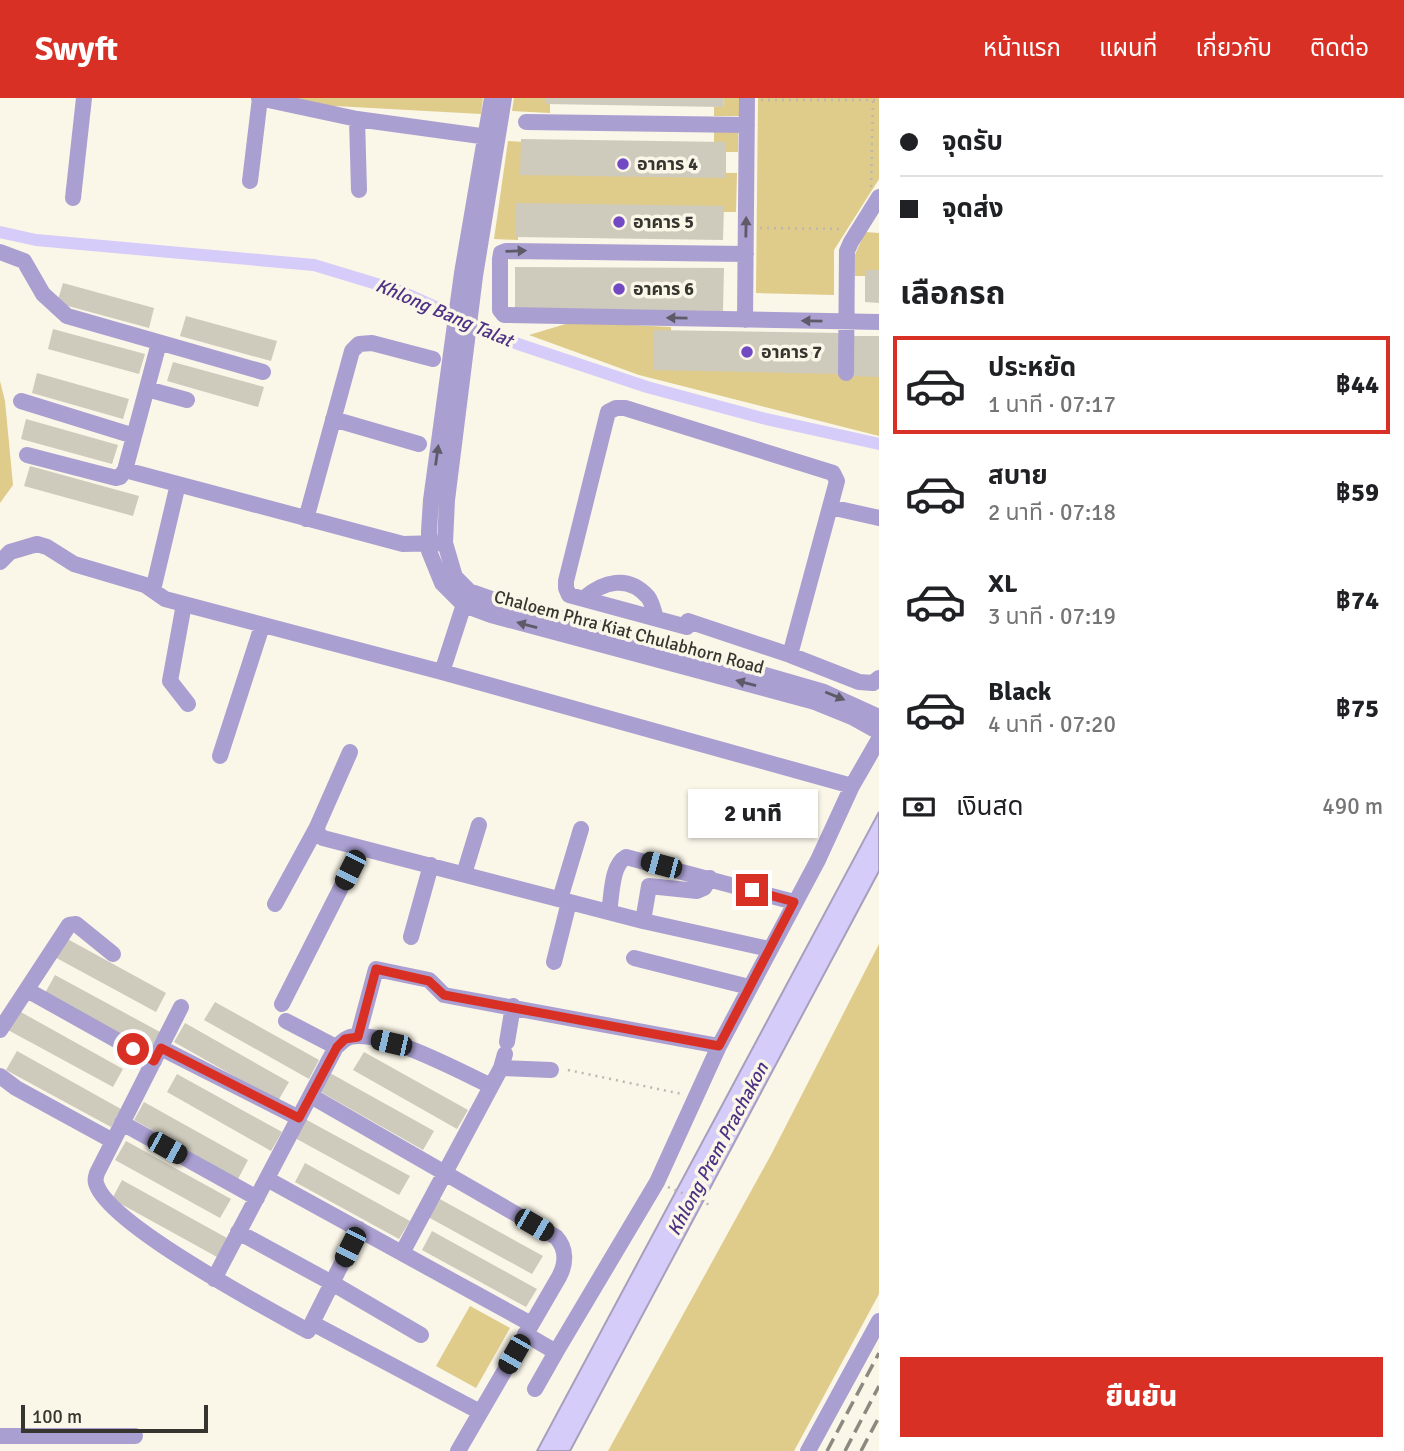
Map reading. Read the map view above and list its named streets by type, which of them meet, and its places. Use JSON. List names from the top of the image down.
{
  "streets": {
    "street": ["Chaloem Phra Kiat Chulabhorn Road"]
  },
  "water": ["Khlong Bang Talat", "Khlong Prem Prachakon"],
  "places": [
    "อาคาร 4",
    "อาคาร 5",
    "อาคาร 6",
    "อาคาร 7"
  ],
  "scale_bar": "100 m",
  "page": {
    "header": "Swyft",
    "nav": [
      "หน้าแรก",
      "แผนที่",
      "เกี่ยวกับ",
      "ติดต่อ"
    ],
    "banner": ["จุดรับ", "จุดส่ง"],
    "heading": "เลือกรถ",
    "list": [
      {
        "name": "ประหยัด",
        "note": "1 นาที · 07:17",
        "value": "฿44"
      },
      {
        "name": "สบาย",
        "note": "2 นาที · 07:18",
        "value": "฿59"
      },
      {
        "name": "XL",
        "note": "3 นาที · 07:19",
        "value": "฿74"
      },
      {
        "name": "Black",
        "note": "4 นาที · 07:20",
        "value": "฿75"
      }
    ],
    "pay": ["เงินสด", "490 m"],
    "bubble": "2 นาที",
    "buttons": "ยืนยัน",
    "scale": "100 m"
  }
}
